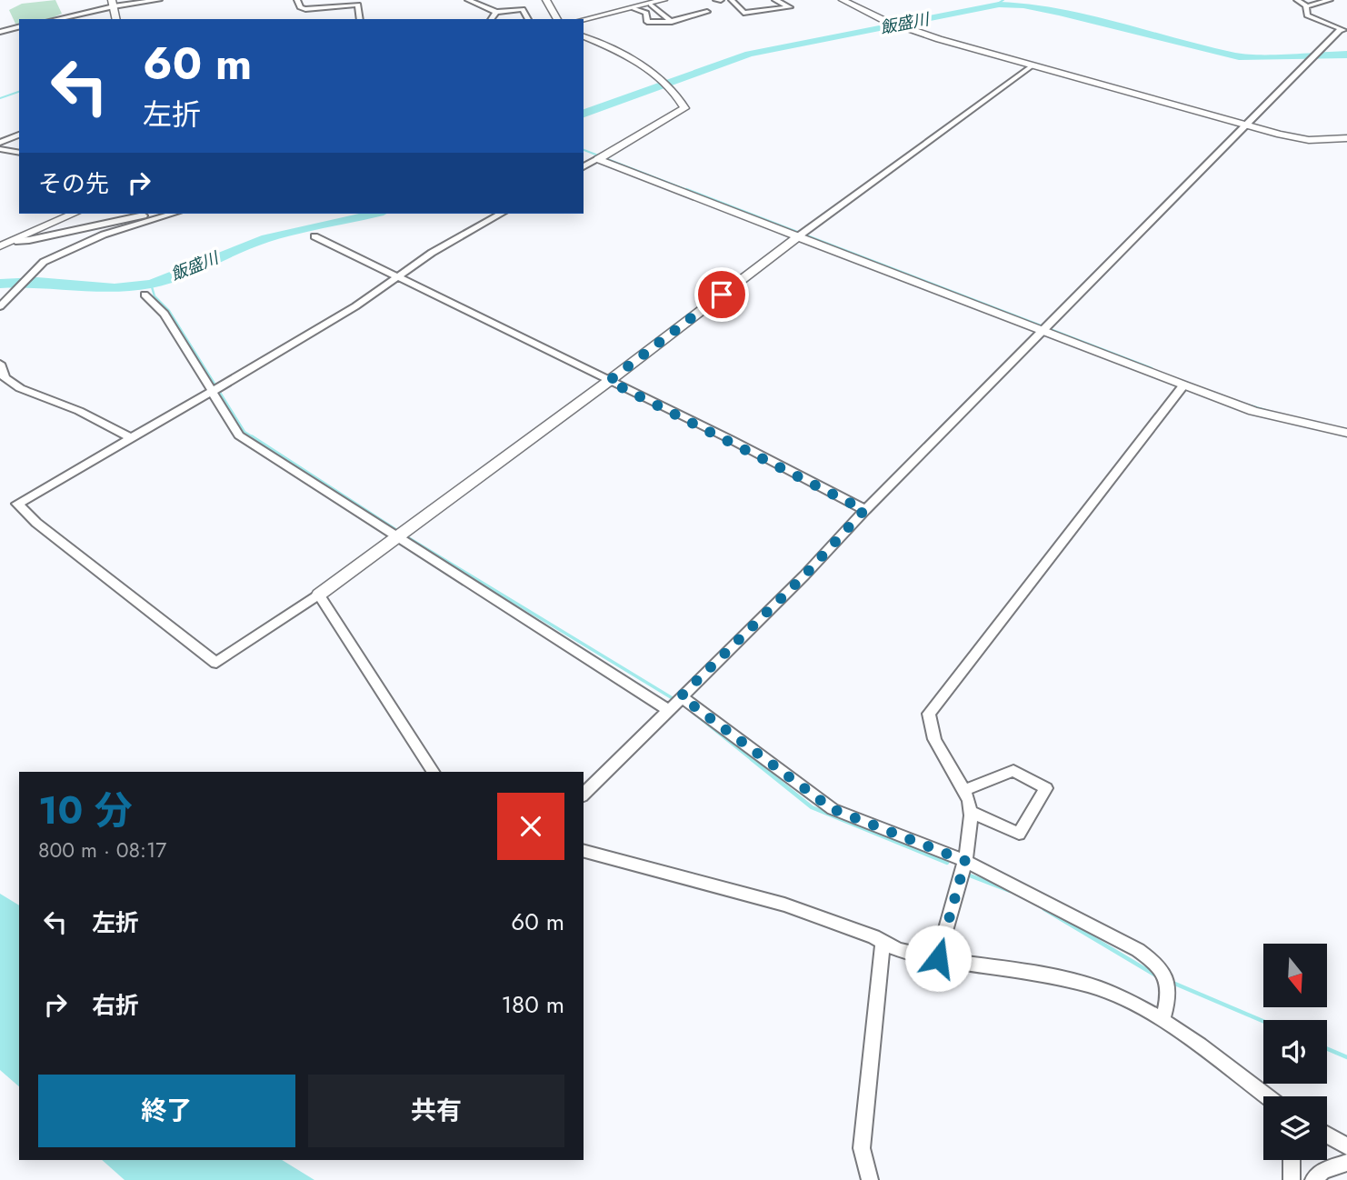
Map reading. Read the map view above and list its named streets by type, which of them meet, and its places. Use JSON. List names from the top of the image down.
{
  "water": ["飯盛川"],
  "north": "bottom",
  "page": {
    "turn": ["60 m", "左折"],
    "then": "その先",
    "heading": ["10 分", "800 m · 08:17"],
    "list": [
      {
        "name": "左折",
        "value": "60 m"
      },
      {
        "name": "右折",
        "value": "180 m"
      }
    ],
    "buttons": ["終了", "共有"]
  }
}
